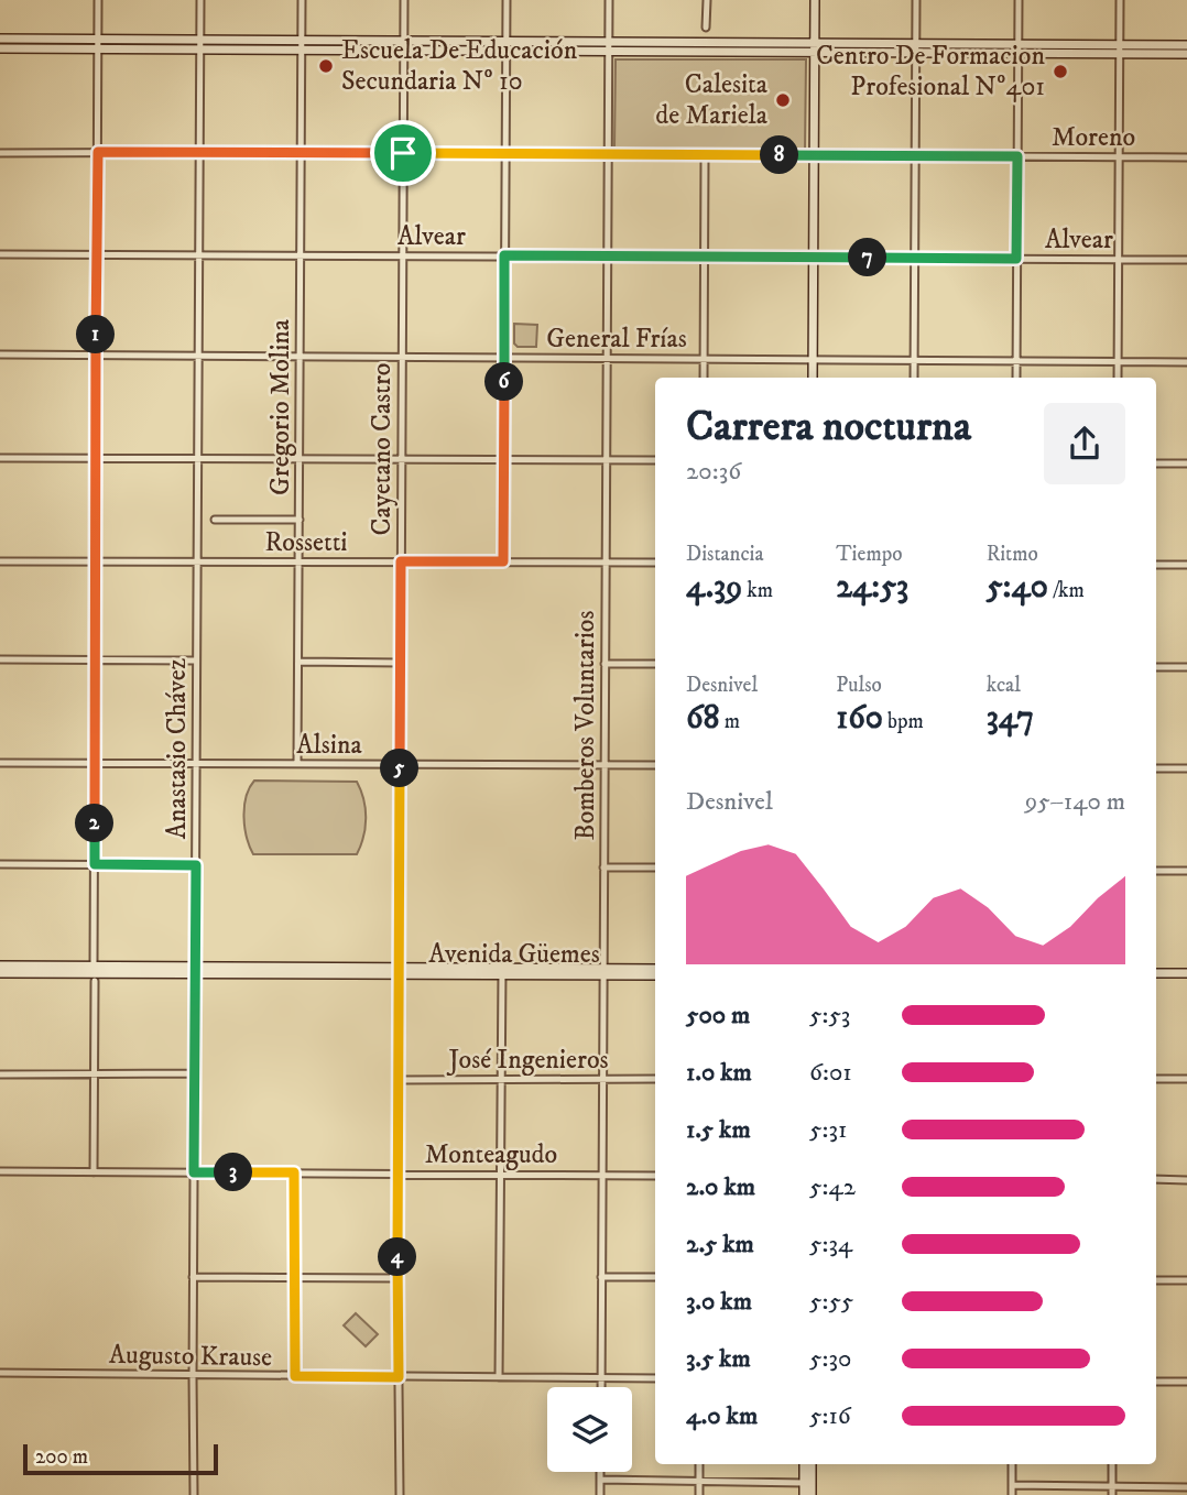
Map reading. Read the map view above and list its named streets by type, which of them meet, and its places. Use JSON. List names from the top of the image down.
{
  "streets": {
    "main road": ["Avenida Güemes"],
    "street": [
      "Moreno",
      "Alvear",
      "General Frías",
      "Gregorio Molina",
      "Cayetano Castro",
      "Rossetti",
      "Bomberos Voluntarios",
      "Alsina",
      "Anastasio Chávez",
      "José Ingenieros",
      "Monteagudo",
      "Augusto Krause"
    ]
  },
  "crossings": [
    ["Moreno", "Gregorio Molina"],
    ["Moreno", "Cayetano Castro"],
    ["Moreno", "Bomberos Voluntarios"],
    ["Moreno", "Anastasio Chávez"],
    ["Alvear", "Gregorio Molina"],
    ["Alvear", "Cayetano Castro"],
    ["Alvear", "Bomberos Voluntarios"],
    ["Alvear", "Anastasio Chávez"],
    ["General Frías", "Gregorio Molina"],
    ["General Frías", "Cayetano Castro"],
    ["General Frías", "Bomberos Voluntarios"],
    ["General Frías", "Anastasio Chávez"],
    ["Gregorio Molina", "Rossetti"],
    ["Gregorio Molina", "Alsina"],
    ["Cayetano Castro", "Rossetti"],
    ["Cayetano Castro", "Alsina"],
    ["Cayetano Castro", "Avenida Güemes"],
    ["Cayetano Castro", "José Ingenieros"],
    ["Cayetano Castro", "Monteagudo"],
    ["Cayetano Castro", "Augusto Krause"],
    ["Rossetti", "Bomberos Voluntarios"],
    ["Rossetti", "Anastasio Chávez"],
    ["Bomberos Voluntarios", "Alsina"],
    ["Bomberos Voluntarios", "Avenida Güemes"],
    ["Bomberos Voluntarios", "José Ingenieros"],
    ["Bomberos Voluntarios", "Monteagudo"],
    ["Bomberos Voluntarios", "Augusto Krause"],
    ["Alsina", "Anastasio Chávez"],
    ["Anastasio Chávez", "Avenida Güemes"],
    ["Anastasio Chávez", "Monteagudo"],
    ["Anastasio Chávez", "Augusto Krause"]
  ],
  "places": ["Escuela De Educación Secundaria Nº 10", "Centro De Formacion Profesional Nº401", "Calesita de Mariela"],
  "scale_bar": "200 m",
  "page": {
    "pins": [
      "8",
      "7",
      "1",
      "6",
      "5",
      "2",
      "3",
      "4"
    ],
    "heading": ["Carrera nocturna", "20:36"],
    "stats": [
      ["Distancia", "4.39 km"],
      ["Tiempo", "24:53"],
      ["Ritmo", "5:40 /km"],
      ["Desnivel", "68 m"],
      ["Pulso", "160 bpm"],
      ["kcal", "347"]
    ],
    "chart": ["Desnivel", "95–140 m"],
    "list": [
      {
        "name": "500 m",
        "note": "5:53"
      },
      {
        "name": "1.0 km",
        "note": "6:01"
      },
      {
        "name": "1.5 km",
        "note": "5:31"
      },
      {
        "name": "2.0 km",
        "note": "5:42"
      },
      {
        "name": "2.5 km",
        "note": "5:34"
      },
      {
        "name": "3.0 km",
        "note": "5:55"
      },
      {
        "name": "3.5 km",
        "note": "5:30"
      },
      {
        "name": "4.0 km",
        "note": "5:16"
      }
    ],
    "scale": "200 m"
  }
}
